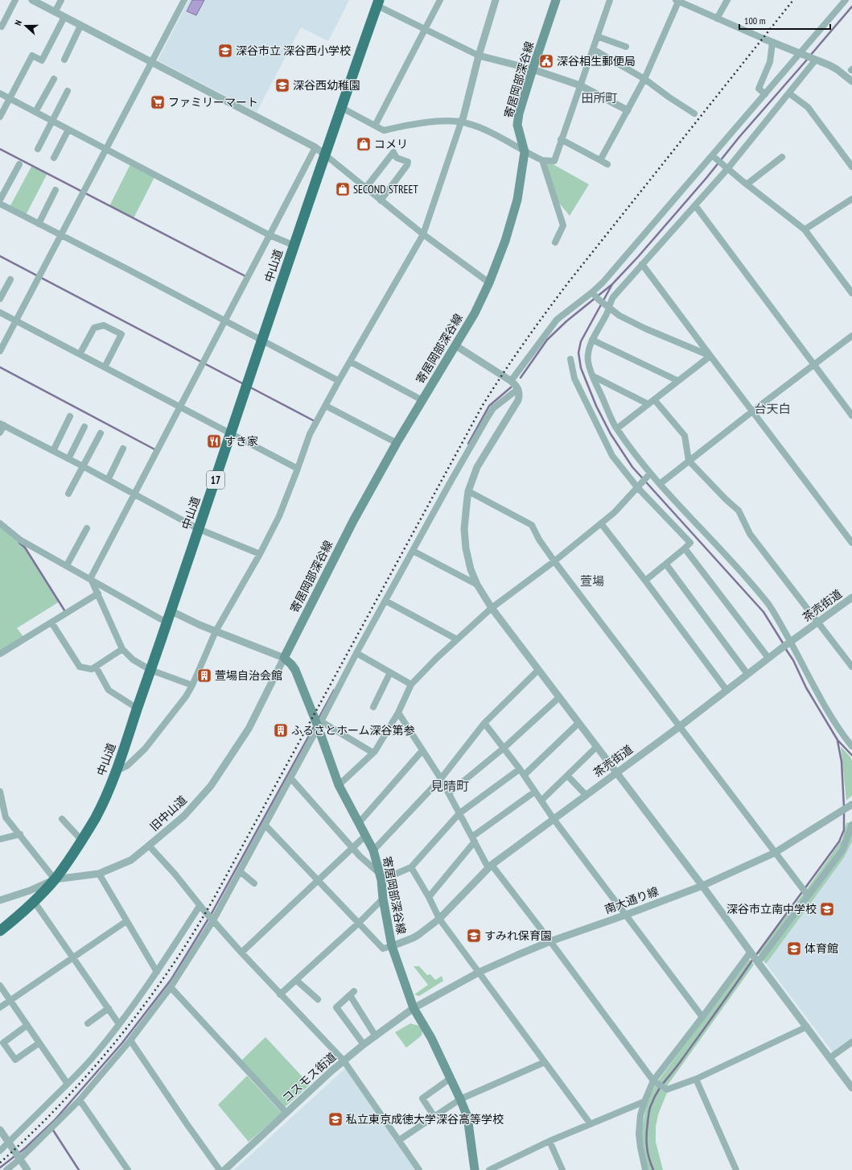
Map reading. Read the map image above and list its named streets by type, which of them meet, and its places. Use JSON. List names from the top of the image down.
{
  "streets": {
    "highway": ["中山道", "17"],
    "main road": ["寄居岡部深谷線"],
    "street": [
      "茶売街道",
      "旧中山道",
      "南大通り線",
      "コスモス街道"
    ]
  },
  "crossings": [
    ["寄居岡部深谷線", "茶売街道"],
    ["寄居岡部深谷線", "旧中山道"],
    ["寄居岡部深谷線", "南大通り線"],
    ["寄居岡部深谷線", "コスモス街道"],
    ["中山道", "旧中山道"],
    ["南大通り線", "コスモス街道"]
  ],
  "districts": [
    "田所町",
    "台天白",
    "萱場",
    "見晴町"
  ],
  "places": {
    "school or university": [
      "深谷市立 深谷西小学校",
      "深谷西幼稚園",
      "深谷市立南中学校",
      "すみれ保育園",
      "体育館",
      "私立東京成徳大学深谷高等学校"
    ],
    "public building": ["深谷相生郵便局"],
    "supermarket": ["ファミリーマート"],
    "shop": ["コメリ", "SECOND STREET"],
    "restaurant": ["すき家"],
    "building": ["萱場自治会館", "ふるさとホーム深谷第参"]
  },
  "scale_bar": "100 m",
  "north": "left"
}
